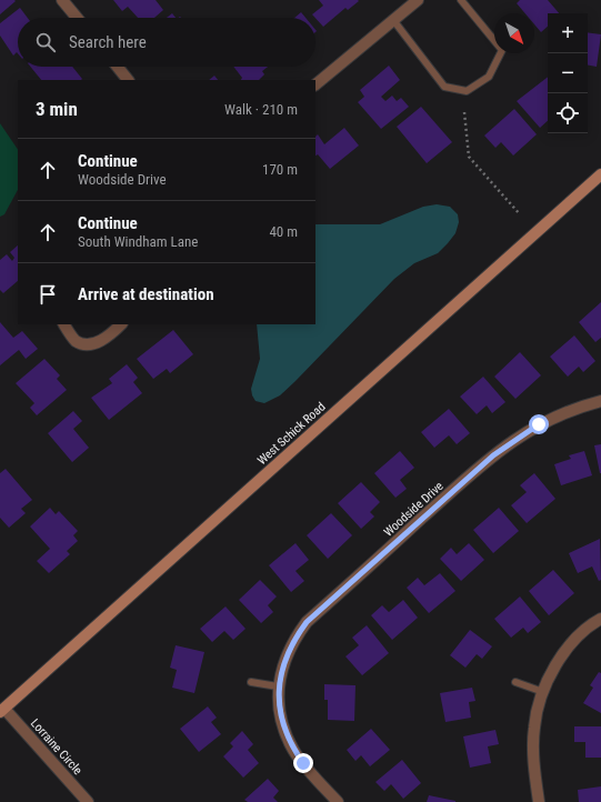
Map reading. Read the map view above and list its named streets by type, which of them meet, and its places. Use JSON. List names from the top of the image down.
{
  "streets": {
    "street": ["West Schick Road", "Woodside Drive", "Lorraine Circle"]
  },
  "crossings": [
    ["West Schick Road", "Lorraine Circle"]
  ],
  "north": "bottom right",
  "page": {
    "map_buttons": ["+", "−"],
    "search": "Search here",
    "heading": ["3 min", "Walk · 210 m"],
    "list": [
      ["Continue", "Woodside Drive", "170 m"],
      ["Continue", "South Windham Lane", "40 m"],
      "Arrive at destination"
    ]
  }
}
